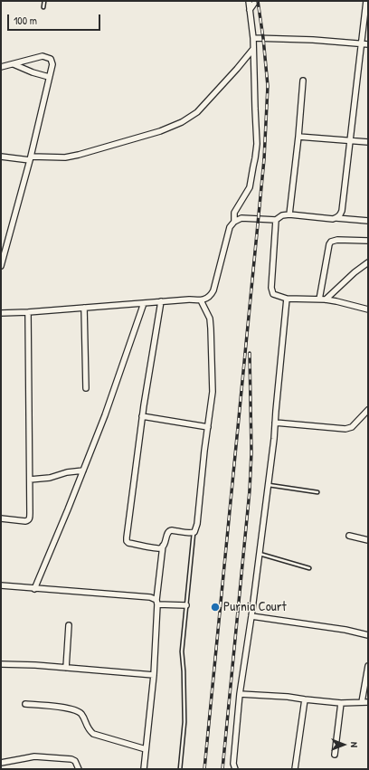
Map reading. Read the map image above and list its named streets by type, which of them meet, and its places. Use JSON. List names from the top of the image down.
{
  "places": ["Purnia Court"],
  "scale_bar": "100 m",
  "north": "right"
}
